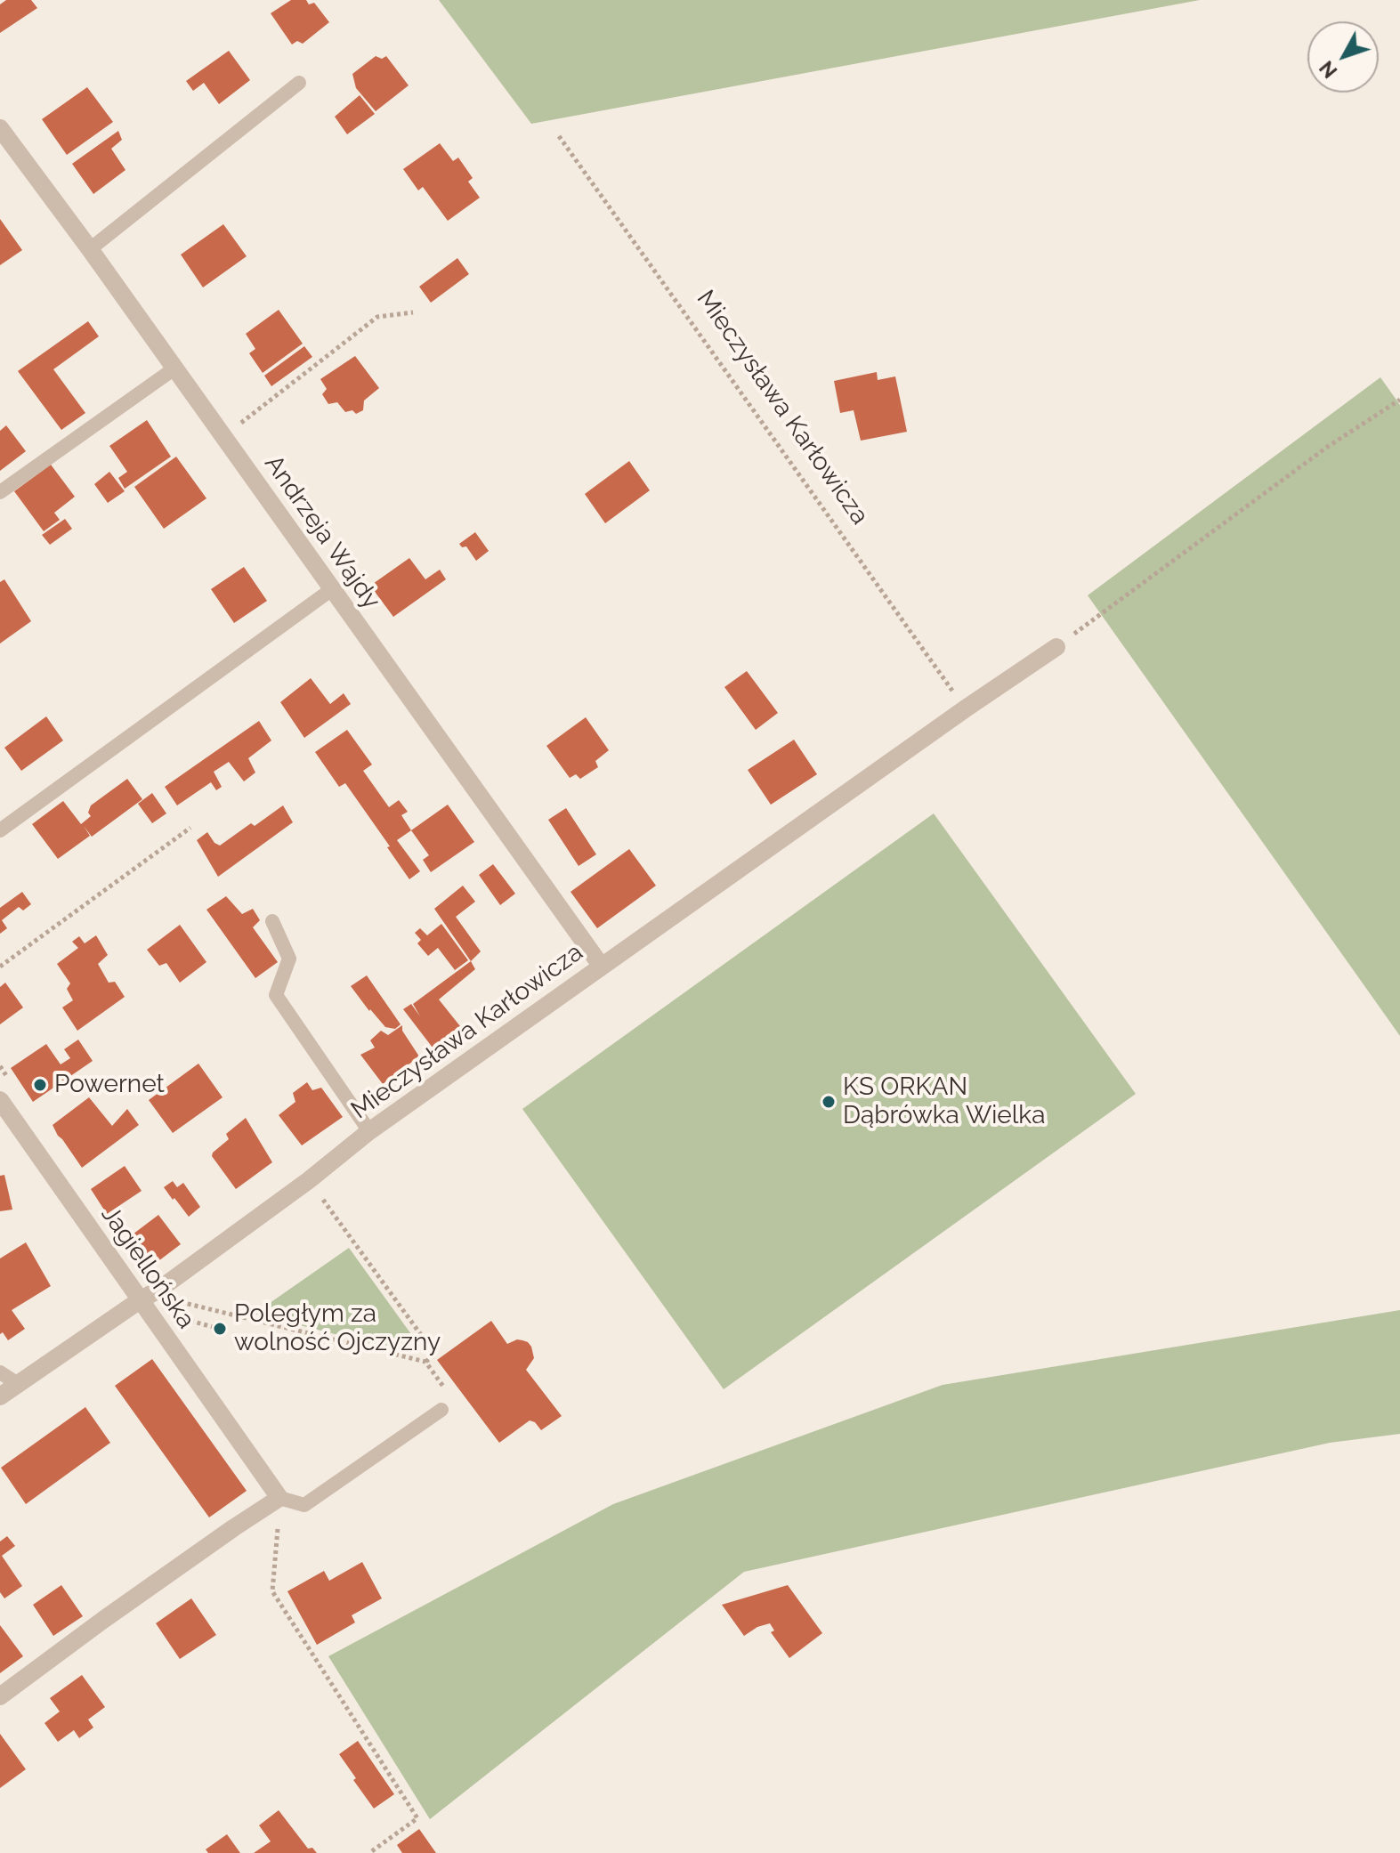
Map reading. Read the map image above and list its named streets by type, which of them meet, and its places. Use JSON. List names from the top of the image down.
{
  "streets": {
    "street": ["Mieczysława Karłowicza", "Andrzeja Wajdy", "Jagiellońska"]
  },
  "crossings": [
    ["Mieczysława Karłowicza", "Andrzeja Wajdy"],
    ["Mieczysława Karłowicza", "Jagiellońska"]
  ],
  "places": ["Powernet", "KS ORKAN Dąbrówka Wielka", "Poległym za wolność Ojczyzny"],
  "north": "bottom left"
}
